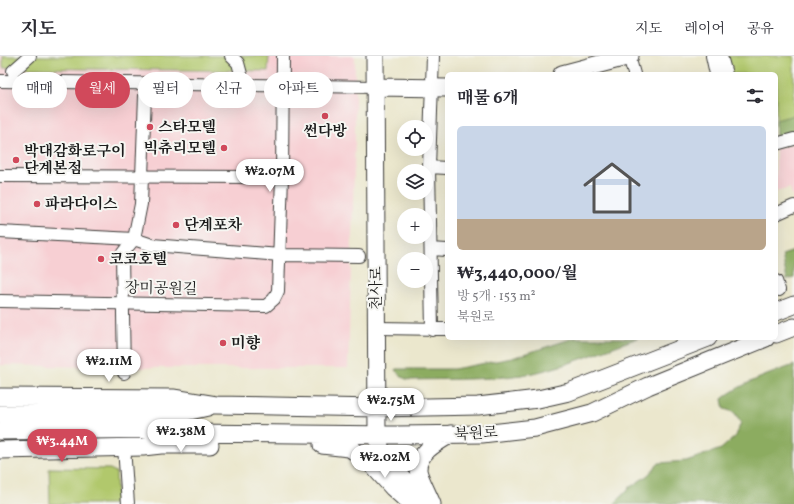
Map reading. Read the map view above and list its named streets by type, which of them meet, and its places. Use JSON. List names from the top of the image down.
{
  "streets": {
    "street": ["장미공원길", "천사로", "북원로"]
  },
  "crossings": [
    ["천사로", "북원로"]
  ],
  "places": [
    "썬다방",
    "스타모텔",
    "빅츄리모텔",
    "박대감화로구이 단계본점",
    "파라다이스",
    "단계포차",
    "코코호텔",
    "미향"
  ],
  "page": {
    "header": "지도",
    "nav": ["지도", "레이어", "공유"],
    "chip": [
      "매매",
      "월세",
      "필터",
      "신규",
      "아파트"
    ],
    "heading": "매물 6개",
    "map_buttons": ["+", "−"],
    "list": [
      {
        "name": "₩3,440,000/월",
        "note": "방 5개 · 153 m² · 북원로"
      }
    ],
    "price": [
      "₩2.07M",
      "₩2.11M",
      "₩2.75M",
      "₩2.38M",
      "₩3.44M",
      "₩2.02M"
    ]
  }
}
